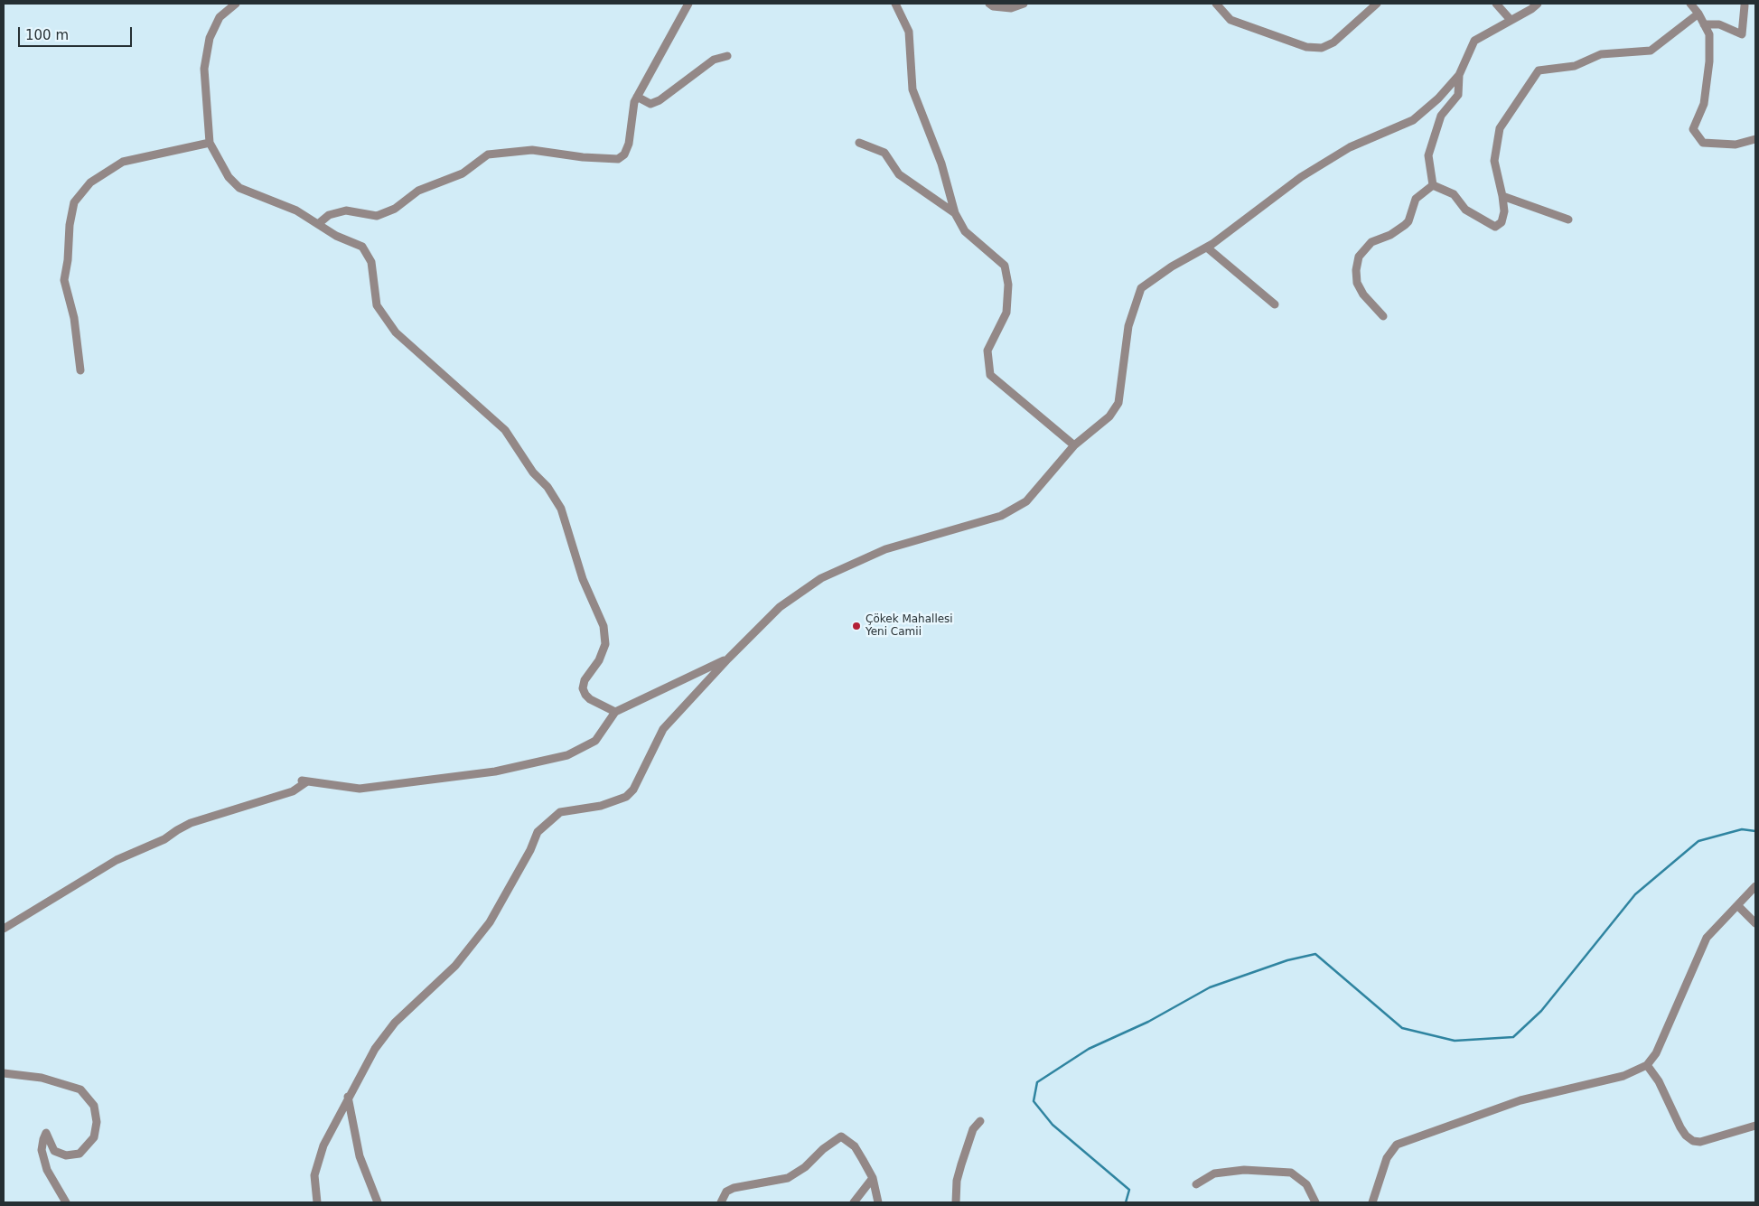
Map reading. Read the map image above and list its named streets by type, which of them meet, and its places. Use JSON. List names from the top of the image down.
{
  "places": ["Çökek Mahallesi Yeni Camii"],
  "scale_bar": "100 m"
}
